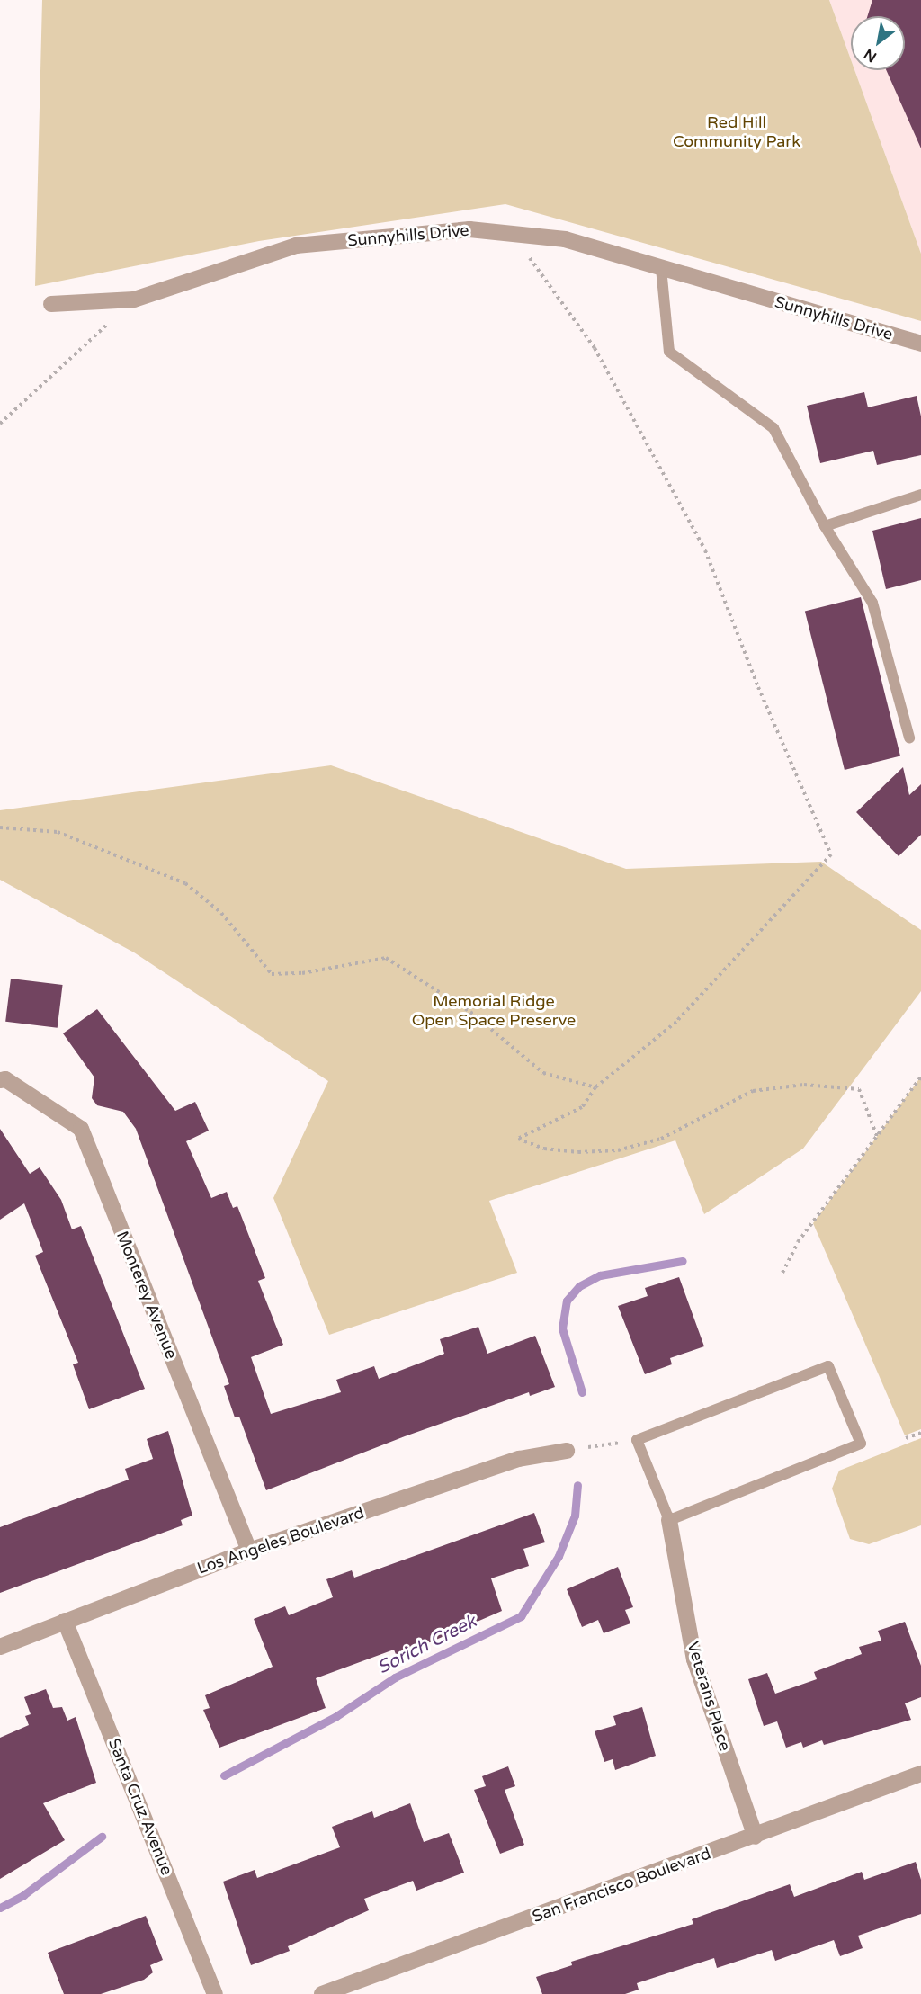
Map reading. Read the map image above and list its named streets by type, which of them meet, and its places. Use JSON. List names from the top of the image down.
{
  "streets": {
    "street": [
      "Sunnyhills Drive",
      "Monterey Avenue",
      "Los Angeles Boulevard",
      "Veterans Place",
      "Santa Cruz Avenue",
      "San Francisco Boulevard"
    ]
  },
  "crossings": [
    ["Monterey Avenue", "Los Angeles Boulevard"],
    ["Los Angeles Boulevard", "Santa Cruz Avenue"],
    ["Veterans Place", "San Francisco Boulevard"]
  ],
  "water": ["Sorich Creek"],
  "parks": ["Red Hill Community Park", "Memorial Ridge Open Space Preserve"],
  "north": "bottom left"
}
